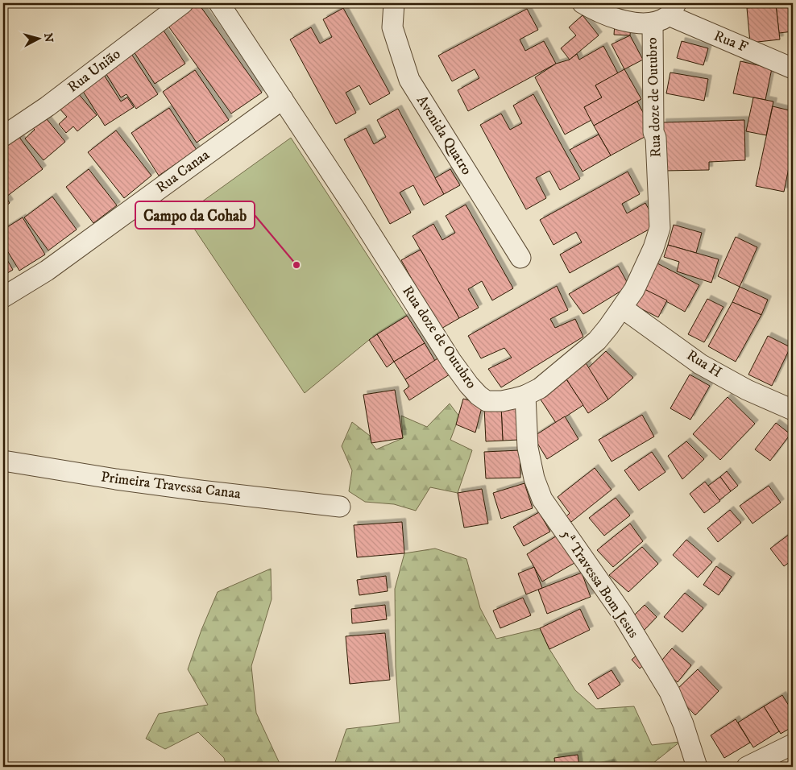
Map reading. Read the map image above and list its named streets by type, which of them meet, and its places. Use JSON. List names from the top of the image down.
{
  "streets": {
    "street": [
      "Rua F",
      "Rua União",
      "Rua doze de Outubro",
      "Avenida Quatro",
      "Rua Canaa",
      "Rua H",
      "Primeira Travessa Canaa",
      "5ª Travessa Bom Jesus"
    ]
  },
  "crossings": [
    ["Rua F", "Rua doze de Outubro"],
    ["Rua doze de Outubro", "Rua Canaa"],
    ["Rua doze de Outubro", "Rua H"],
    ["Rua doze de Outubro", "5ª Travessa Bom Jesus"]
  ],
  "places": ["Campo da Cohab"],
  "north": "right"
}
